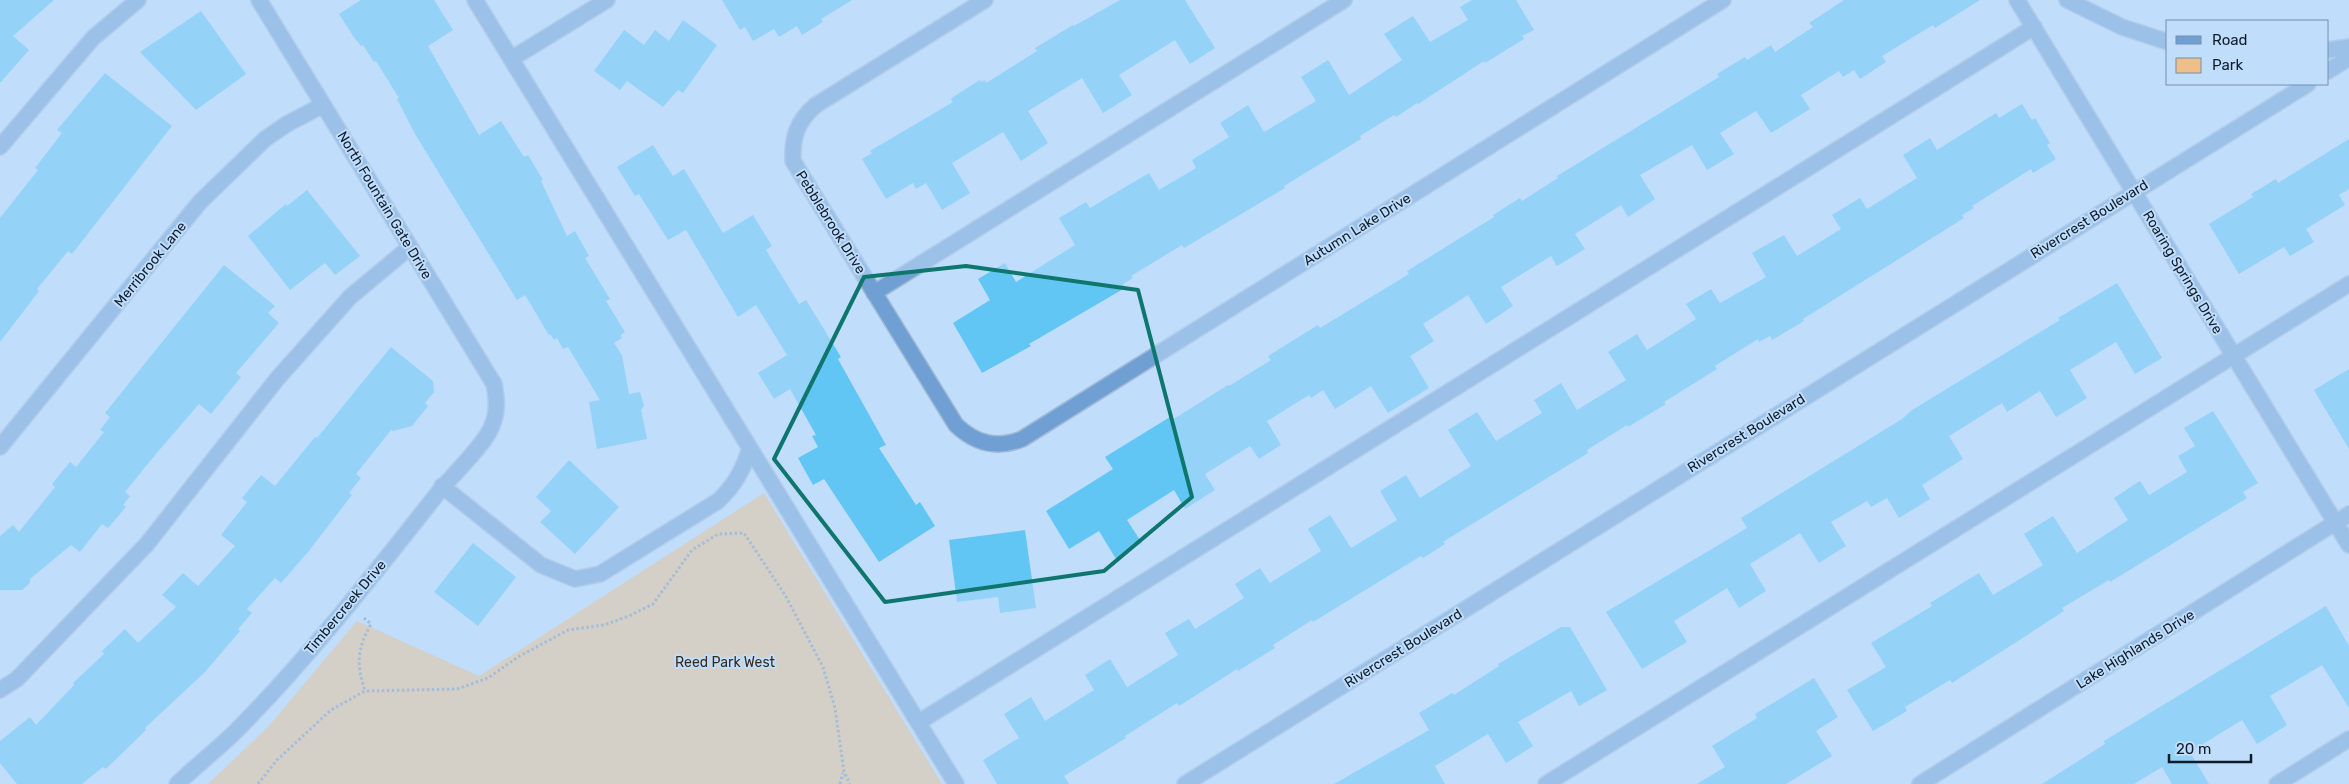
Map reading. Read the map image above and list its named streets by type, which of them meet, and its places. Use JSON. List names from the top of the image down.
{
  "streets": {
    "street": [
      "North Fountain Gate Drive",
      "Rivercrest Boulevard",
      "Pebblebrook Drive",
      "Autumn Lake Drive",
      "Merribrook Lane",
      "Roaring Springs Drive",
      "Timbercreek Drive",
      "Lake Highlands Drive"
    ]
  },
  "crossings": [
    ["North Fountain Gate Drive", "Merribrook Lane"],
    ["North Fountain Gate Drive", "Timbercreek Drive"],
    ["Rivercrest Boulevard", "Roaring Springs Drive"],
    ["Pebblebrook Drive", "Autumn Lake Drive"],
    ["Roaring Springs Drive", "Lake Highlands Drive"]
  ],
  "parks": ["Reed Park West"],
  "legend": ["Road", "Park"],
  "scale_bar": "20 m"
}
